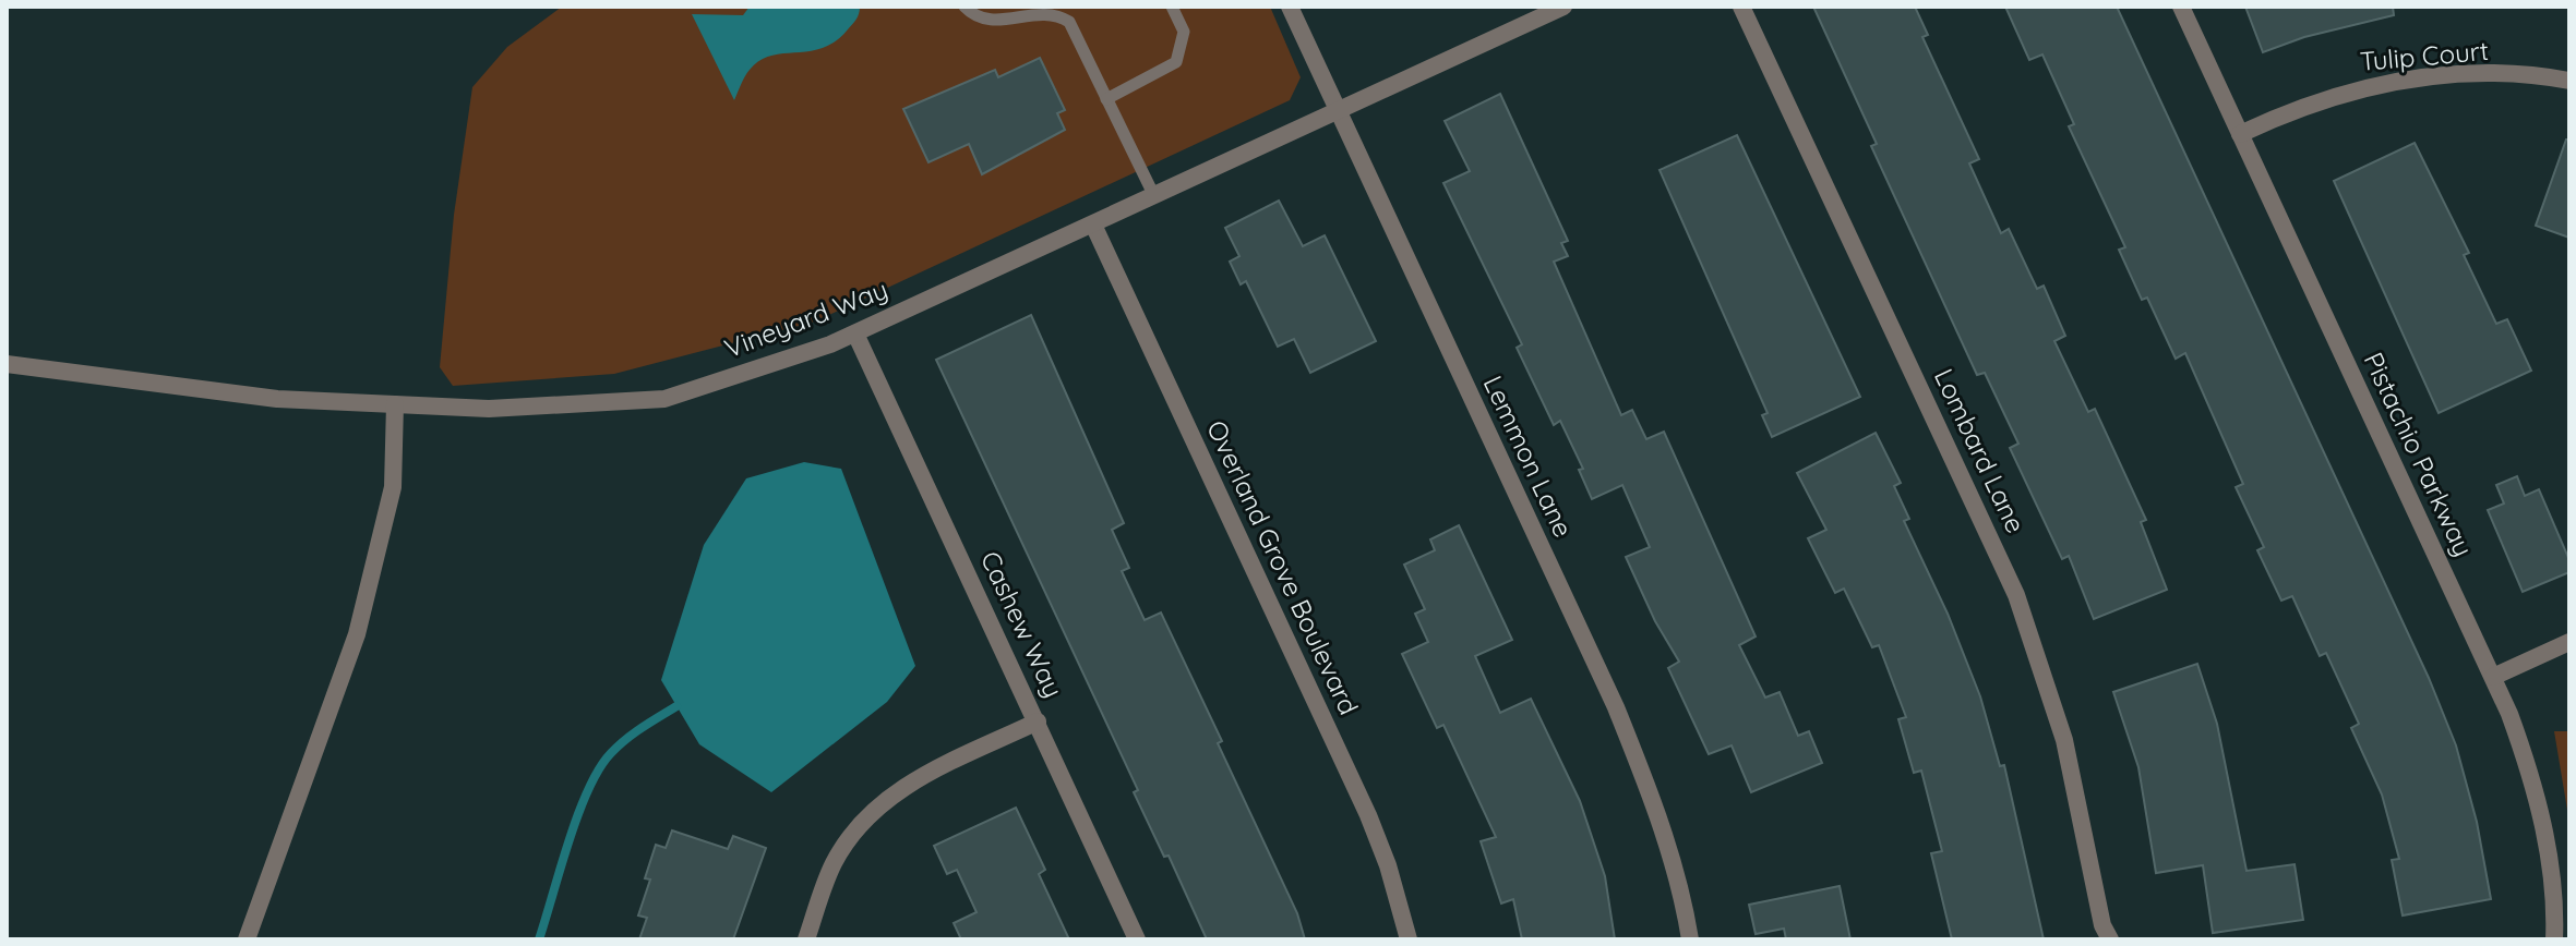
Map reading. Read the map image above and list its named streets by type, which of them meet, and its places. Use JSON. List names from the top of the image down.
{
  "streets": {
    "street": [
      "Tulip Court",
      "Vineyard Way",
      "Lombard Lane",
      "Pistachio Parkway",
      "Lemmon Lane",
      "Overland Grove Boulevard",
      "Cashew Way"
    ]
  },
  "crossings": [
    ["Tulip Court", "Pistachio Parkway"],
    ["Vineyard Way", "Lemmon Lane"],
    ["Vineyard Way", "Overland Grove Boulevard"],
    ["Vineyard Way", "Cashew Way"]
  ]
}
